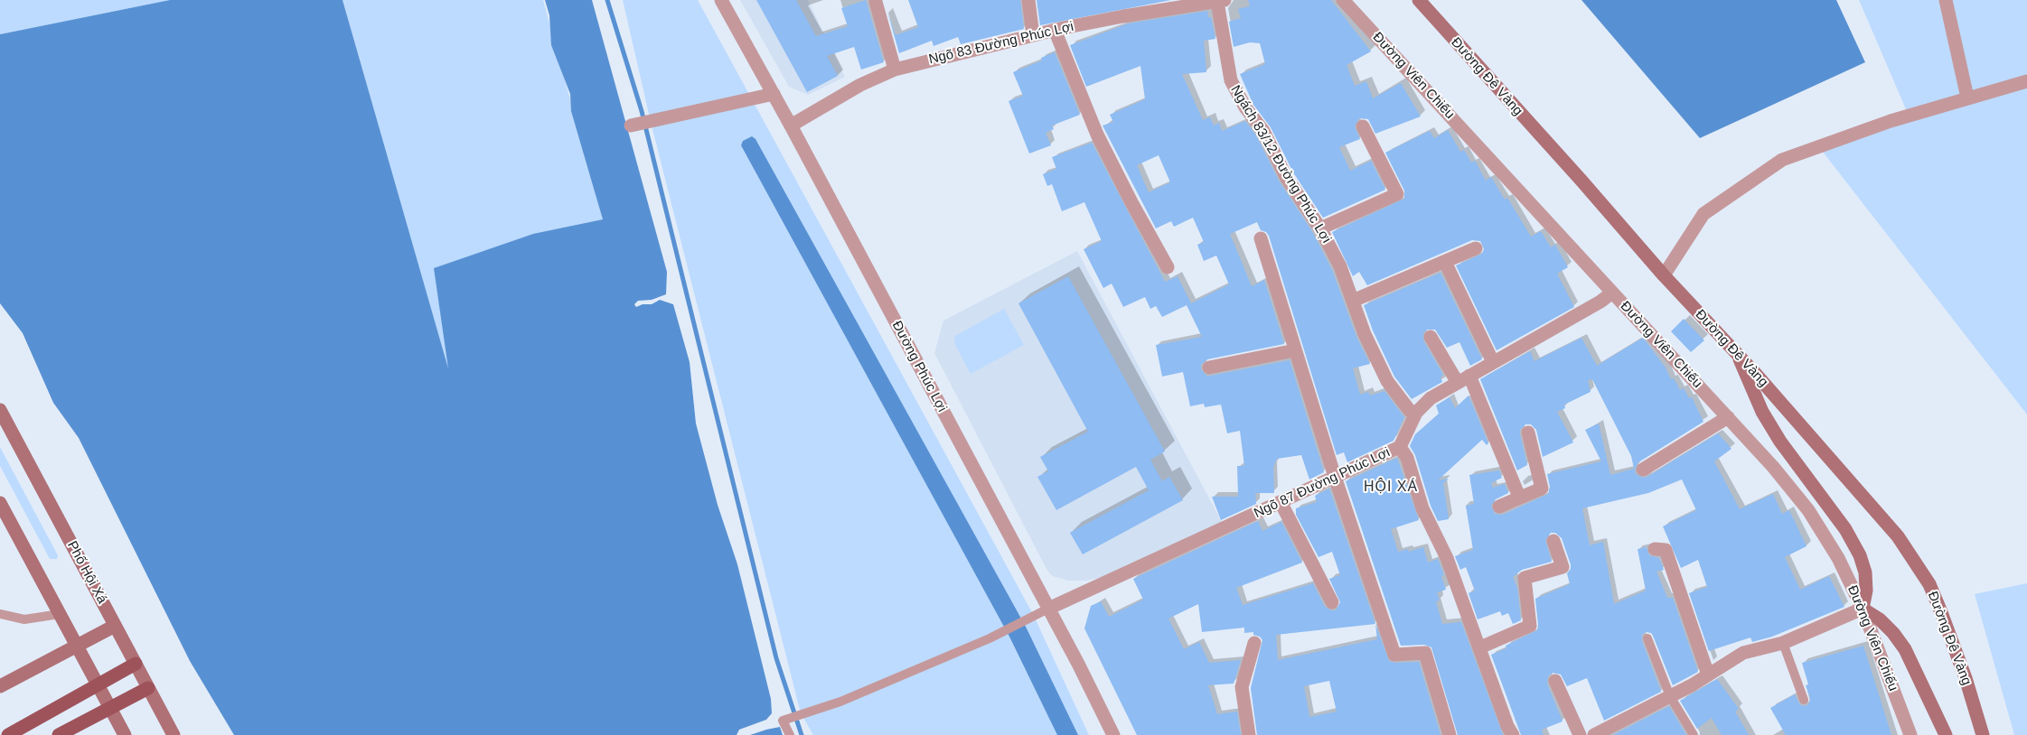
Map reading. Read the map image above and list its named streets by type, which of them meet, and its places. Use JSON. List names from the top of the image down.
{
  "streets": {
    "main road": ["Đường Đê Vàng", "Phố Hội Xá"],
    "street": [
      "Ngõ 83 Đường Phúc Lợi",
      "Đường Viên Chiếu",
      "Ngách 83/12 Đường Phúc Lợi",
      "Đường Phúc Lợi",
      "Ngõ 87 Đường Phúc Lợi"
    ]
  },
  "crossings": [
    ["Ngõ 83 Đường Phúc Lợi", "Ngách 83/12 Đường Phúc Lợi"],
    ["Ngõ 83 Đường Phúc Lợi", "Đường Phúc Lợi"],
    ["Đường Viên Chiếu", "Ngõ 87 Đường Phúc Lợi"],
    ["Ngách 83/12 Đường Phúc Lợi", "Ngõ 87 Đường Phúc Lợi"],
    ["Đường Phúc Lợi", "Ngõ 87 Đường Phúc Lợi"]
  ],
  "districts": ["HỘI XÁ"]
}
